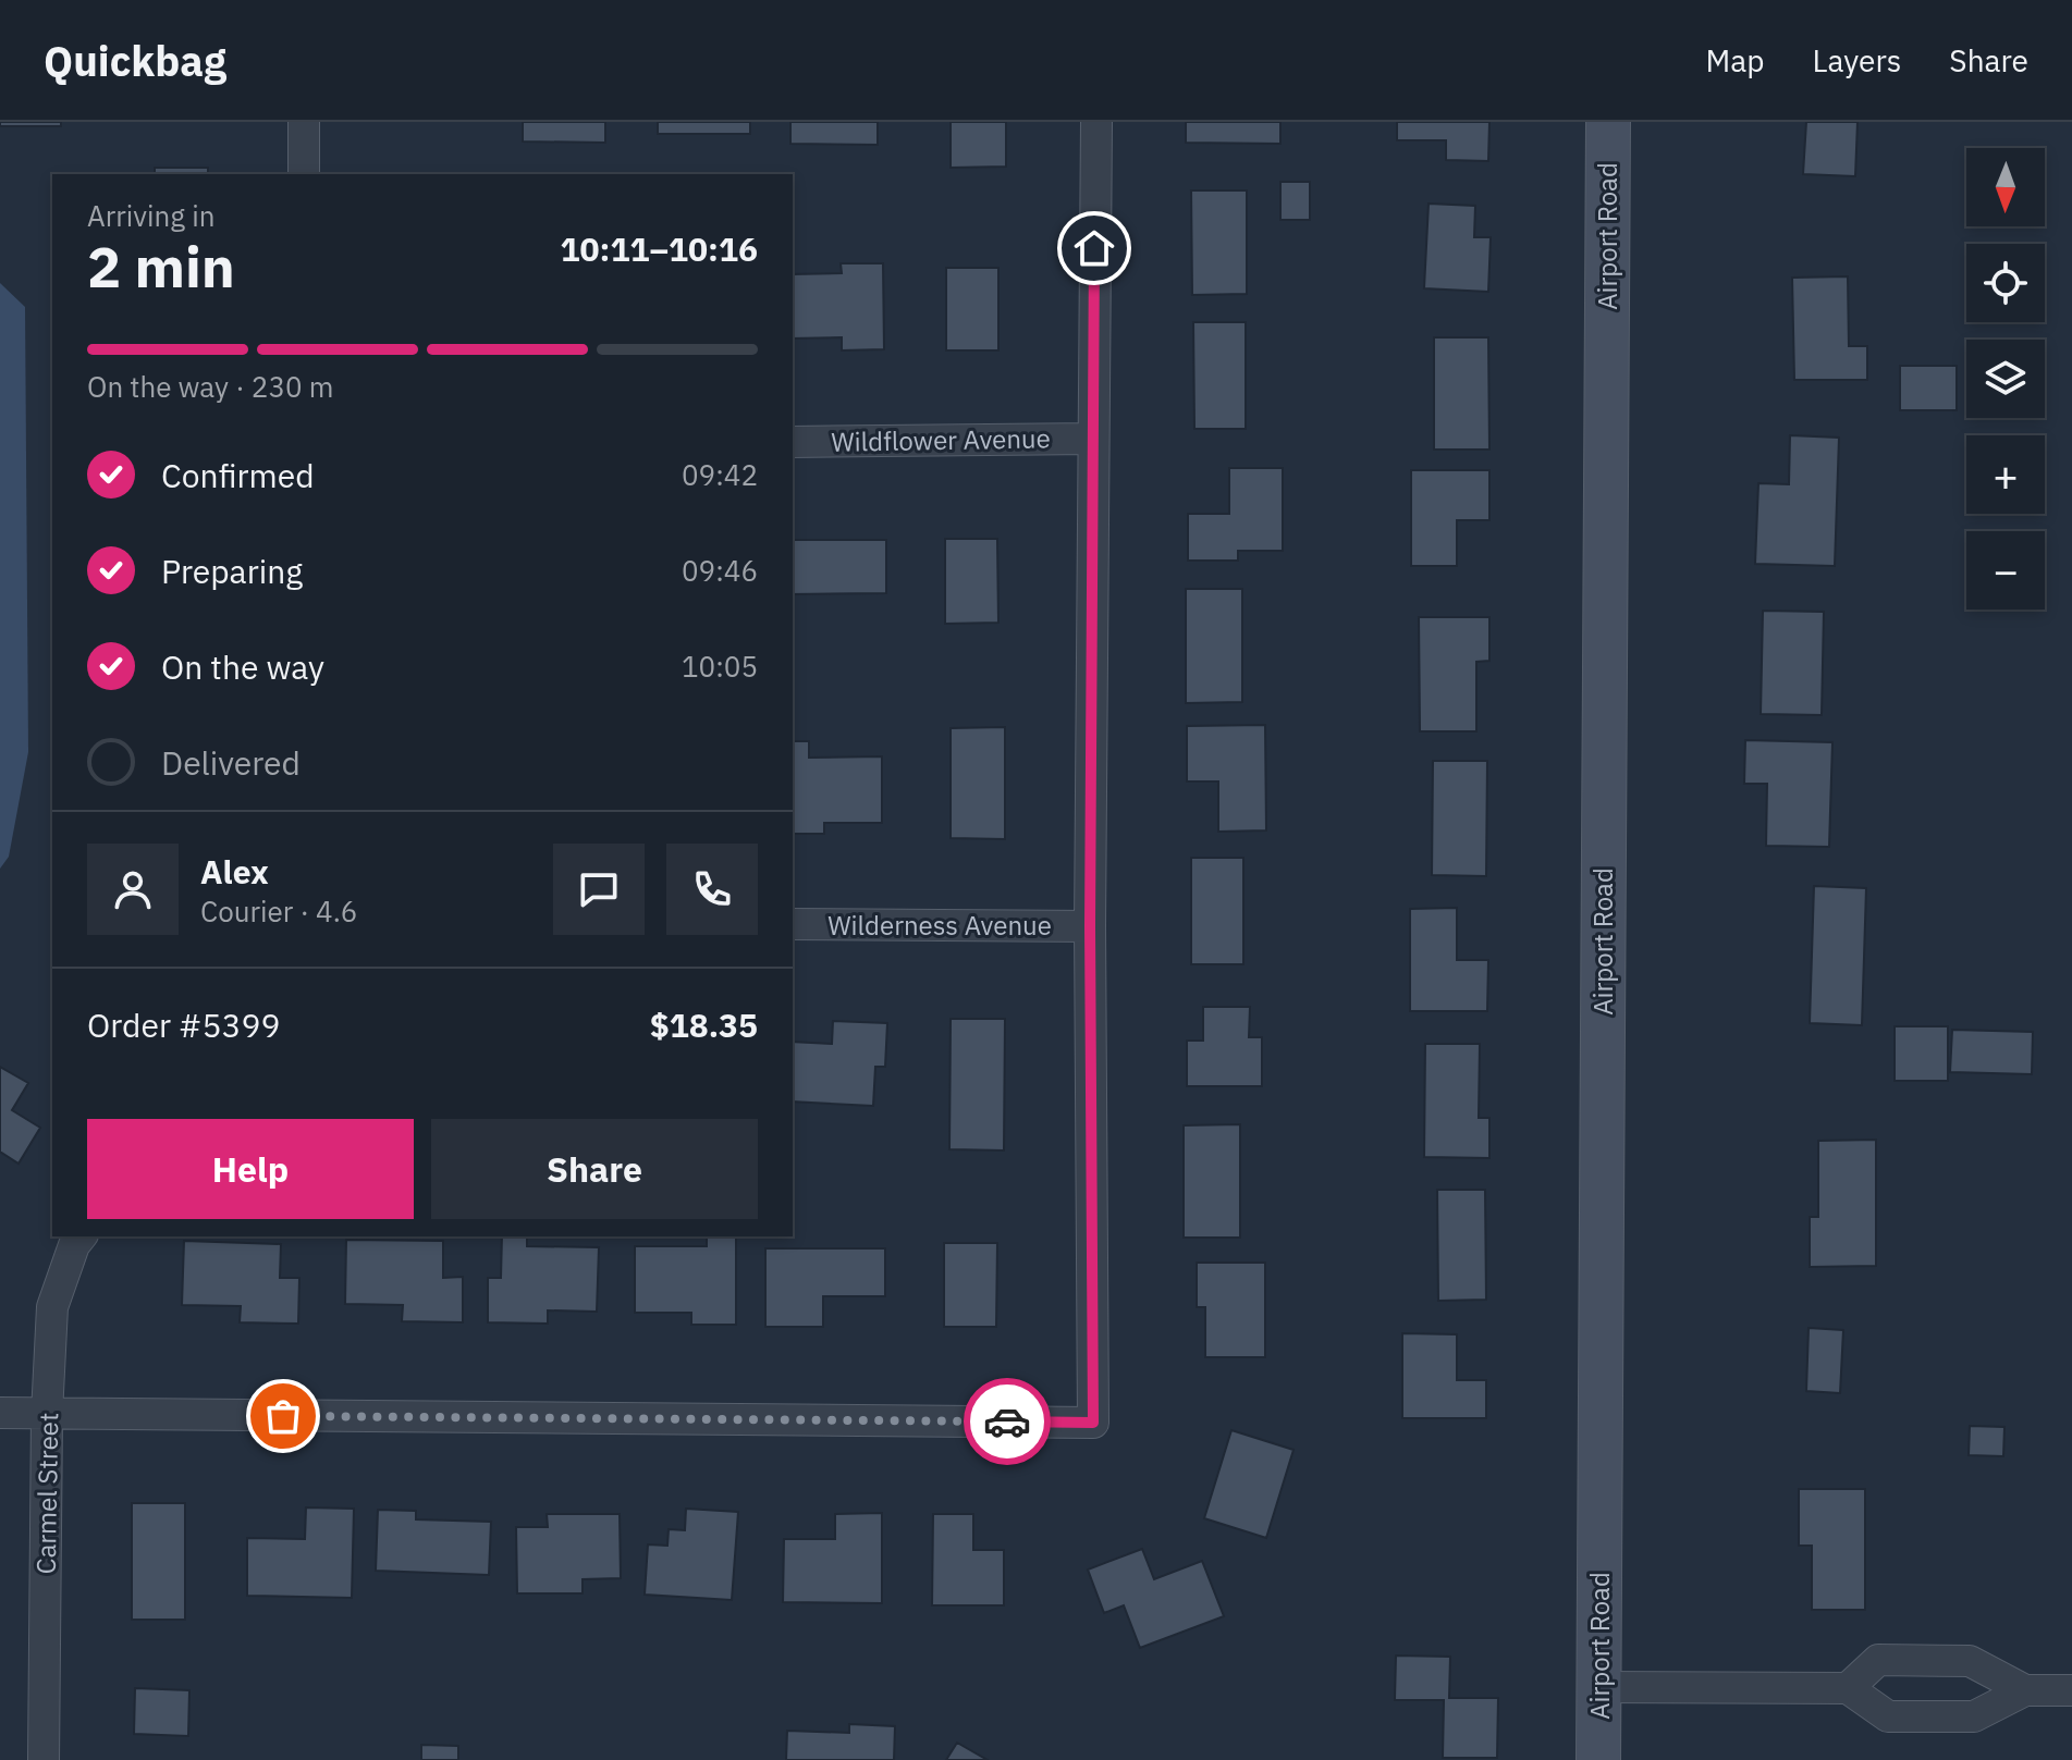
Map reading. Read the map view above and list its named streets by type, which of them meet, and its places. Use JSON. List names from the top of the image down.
{
  "streets": {
    "main road": ["Airport Road"],
    "street": ["Wildflower Avenue", "Wilderness Avenue", "Carmel Street"]
  },
  "north": "bottom",
  "page": {
    "header": "Quickbag",
    "nav": ["Map", "Layers", "Share"],
    "map_buttons": ["+", "−"],
    "heading": ["2 min", "Arriving in", "10:11–10:16"],
    "panel": [
      "Alex",
      "Courier · 4.6",
      "Order #5399",
      "$18.35"
    ],
    "bar": "On the way · 230 m",
    "list": [
      ["Confirmed", "09:42"],
      ["Preparing", "09:46"],
      ["On the way", "10:05"],
      "Delivered"
    ],
    "buttons": ["Help", "Share"]
  }
}
